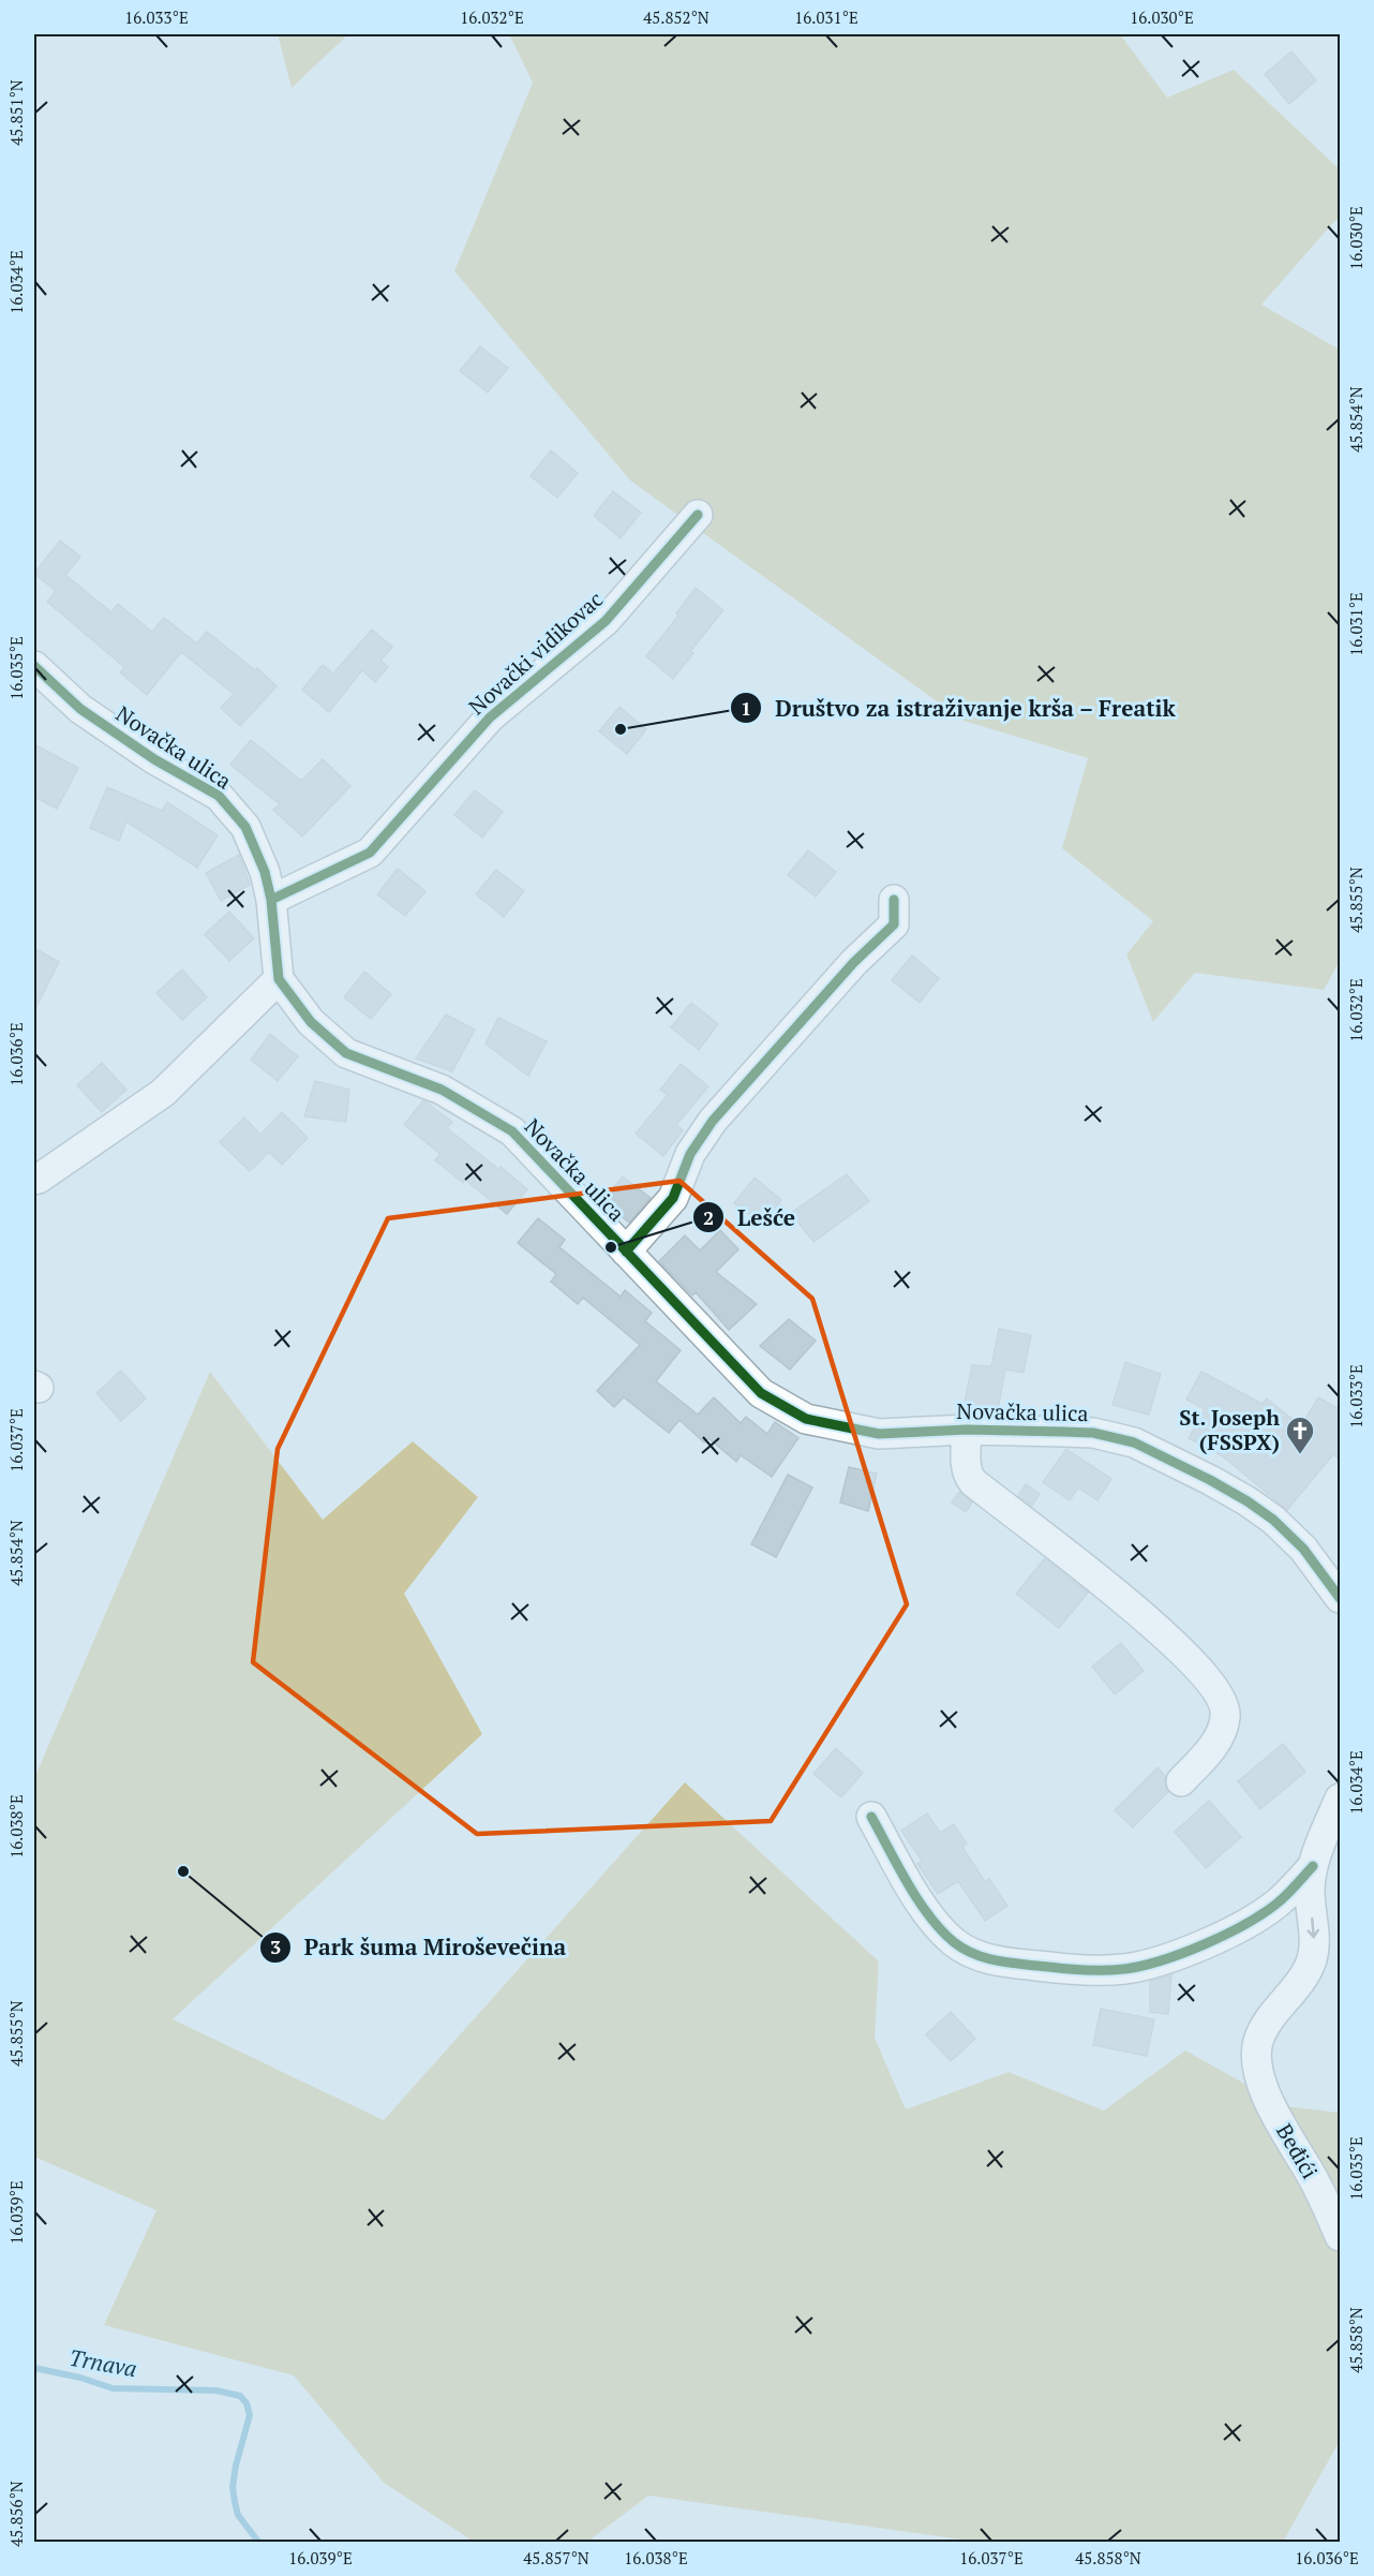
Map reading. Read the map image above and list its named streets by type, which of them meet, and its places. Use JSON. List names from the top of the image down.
{
  "streets": {
    "street": ["Novački vidikovac", "Novačka ulica", "Beđići"]
  },
  "crossings": [
    ["Novački vidikovac", "Novačka ulica"]
  ],
  "one_way": ["Beđići"],
  "water": ["Trnava"],
  "places": {
    "other": ["Društvo za istraživanje krša – Freatik", "Lešće", "Park šuma Miroševečina"],
    "church": ["St. Joseph (FSSPX)"]
  },
  "coordinates": [
    "16.033°E",
    "16.032°E",
    "45.852°N",
    "16.031°E",
    "16.030°E",
    "45.851°N",
    "16.034°E",
    "45.854°N",
    "16.035°E",
    "45.855°N",
    "16.036°E",
    "16.037°E",
    "16.038°E",
    "16.039°E",
    "45.858°N",
    "45.856°N",
    "45.857°N"
  ]
}
